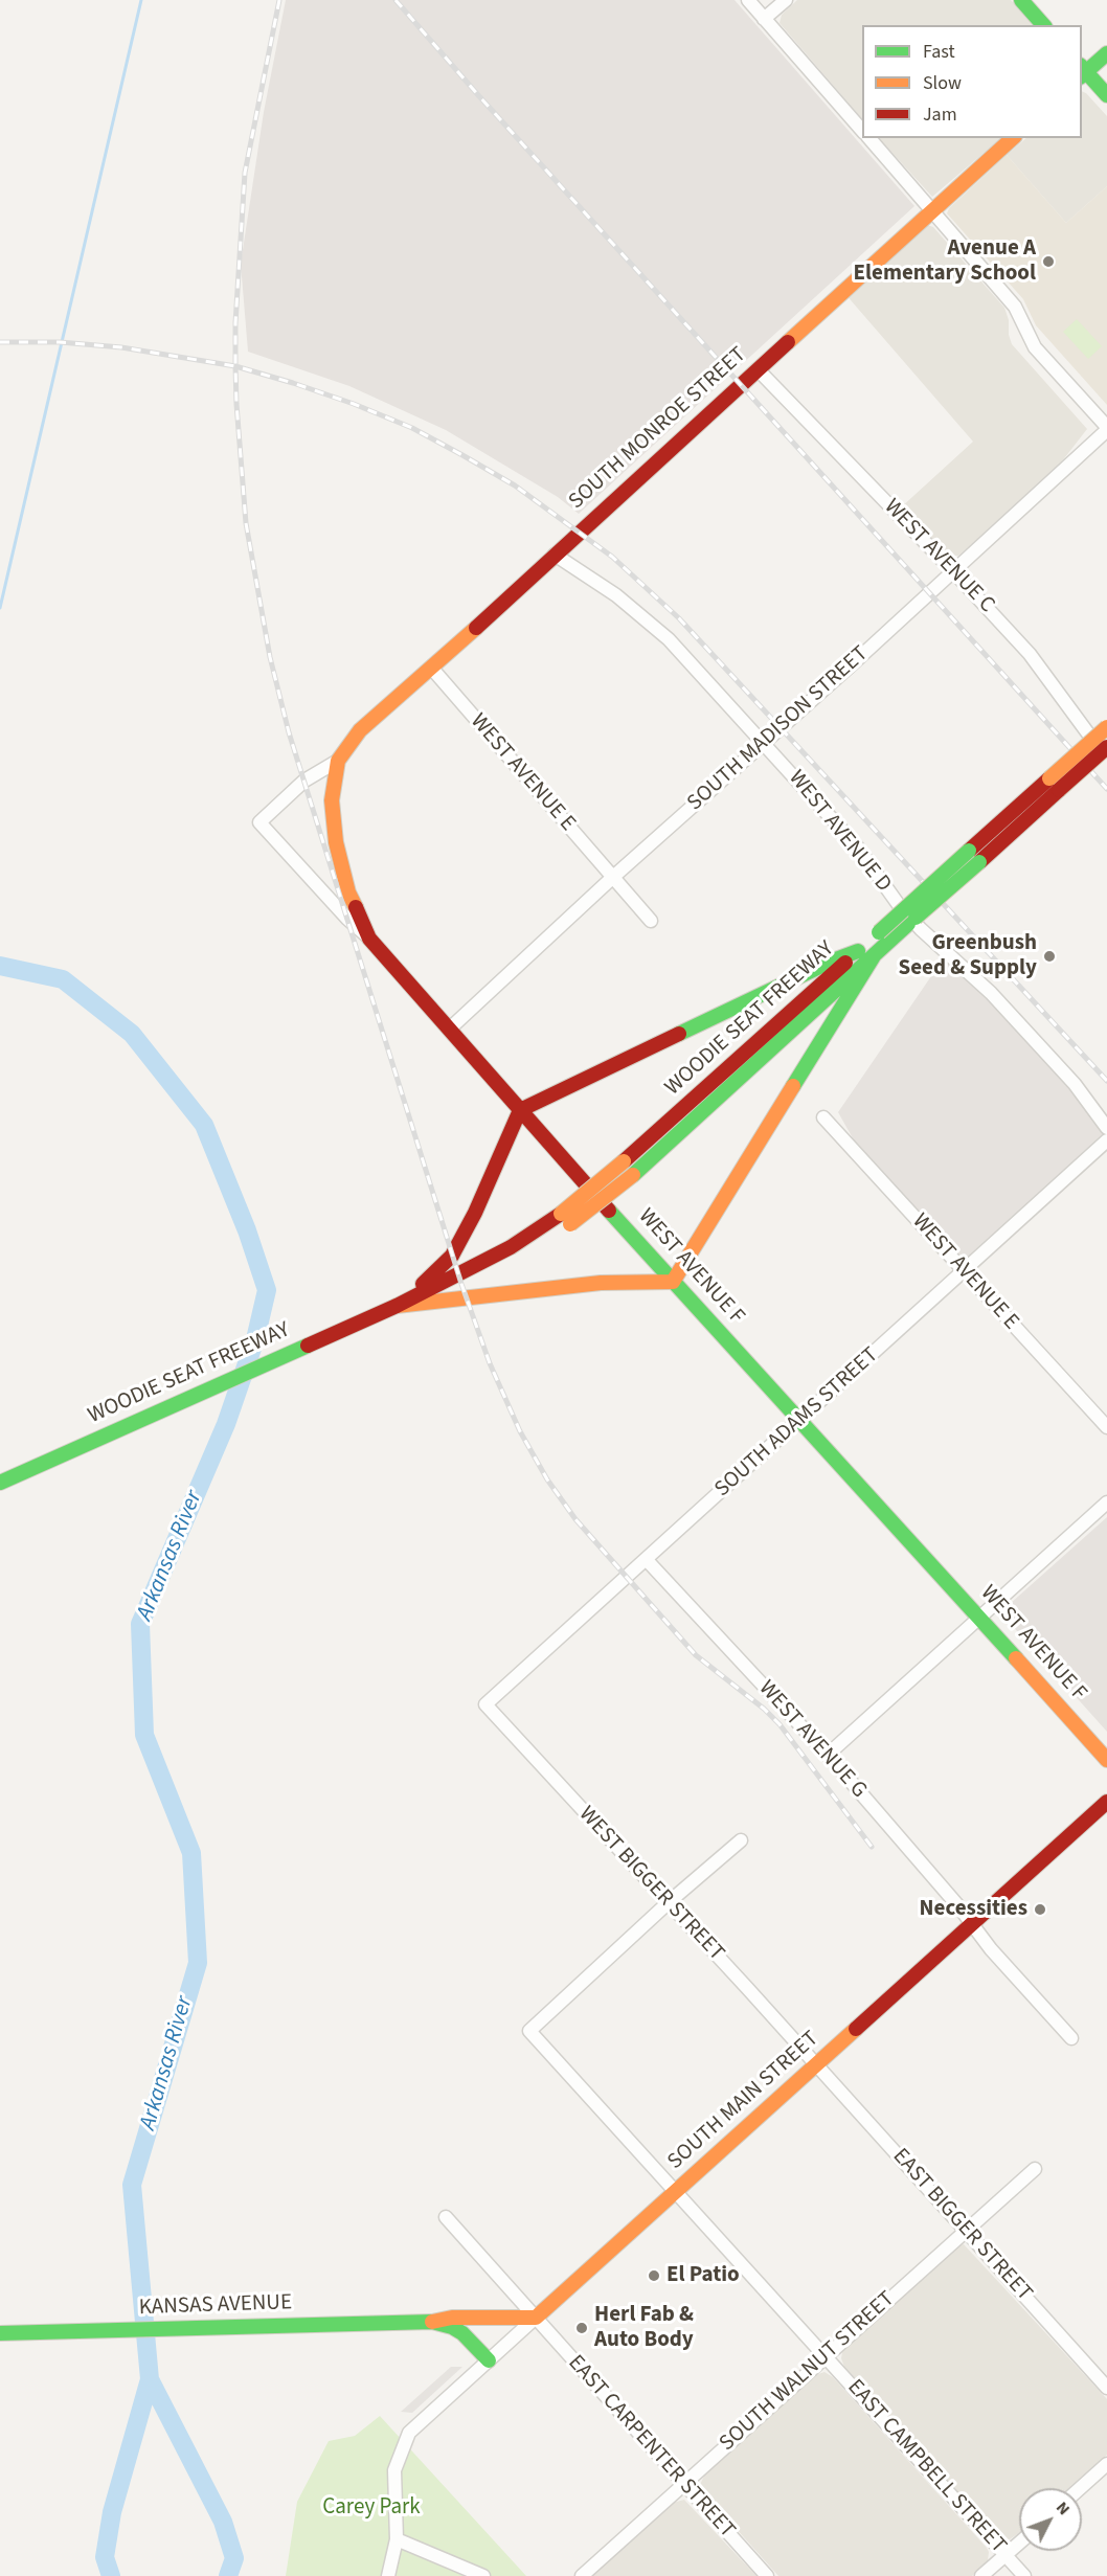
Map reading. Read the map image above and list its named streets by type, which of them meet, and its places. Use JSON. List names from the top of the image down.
{
  "streets": {
    "street": [
      "SOUTH MONROE STREET",
      "WEST AVENUE C",
      "SOUTH MADISON STREET",
      "WEST AVENUE E",
      "WEST AVENUE D",
      "WOODIE SEAT FREEWAY",
      "WEST AVENUE F",
      "SOUTH ADAMS STREET",
      "WEST AVENUE G",
      "WEST BIGGER STREET",
      "SOUTH MAIN STREET",
      "EAST BIGGER STREET",
      "KANSAS AVENUE",
      "SOUTH WALNUT STREET",
      "EAST CARPENTER STREET",
      "EAST CAMPBELL STREET"
    ]
  },
  "crossings": [
    ["SOUTH MONROE STREET", "WEST AVENUE C"],
    ["SOUTH MONROE STREET", "WEST AVENUE E"],
    ["SOUTH MONROE STREET", "WEST AVENUE D"],
    ["SOUTH MONROE STREET", "WEST AVENUE F"],
    ["WEST AVENUE C", "SOUTH MADISON STREET"],
    ["SOUTH MADISON STREET", "WEST AVENUE E"],
    ["SOUTH MADISON STREET", "WEST AVENUE D"],
    ["SOUTH MADISON STREET", "WEST AVENUE F"],
    ["WEST AVENUE E", "SOUTH ADAMS STREET"],
    ["WEST AVENUE F", "SOUTH ADAMS STREET"],
    ["SOUTH ADAMS STREET", "WEST AVENUE G"],
    ["SOUTH ADAMS STREET", "WEST BIGGER STREET"],
    ["WEST AVENUE G", "SOUTH MAIN STREET"],
    ["WEST BIGGER STREET", "SOUTH MAIN STREET"],
    ["WEST BIGGER STREET", "EAST BIGGER STREET"],
    ["WEST BIGGER STREET", "EAST CAMPBELL STREET"],
    ["SOUTH MAIN STREET", "EAST BIGGER STREET"],
    ["SOUTH MAIN STREET", "EAST CARPENTER STREET"],
    ["SOUTH MAIN STREET", "EAST CAMPBELL STREET"],
    ["EAST BIGGER STREET", "SOUTH WALNUT STREET"],
    ["SOUTH WALNUT STREET", "EAST CARPENTER STREET"],
    ["SOUTH WALNUT STREET", "EAST CAMPBELL STREET"]
  ],
  "water": ["Arkansas River"],
  "parks": ["Carey Park"],
  "places": [
    "Avenue A Elementary School",
    "Greenbush Seed & Supply",
    "Necessities",
    "El Patio",
    "Herl Fab & Auto Body"
  ],
  "legend": ["Fast", "Slow", "Jam"],
  "north": "top right"
}
